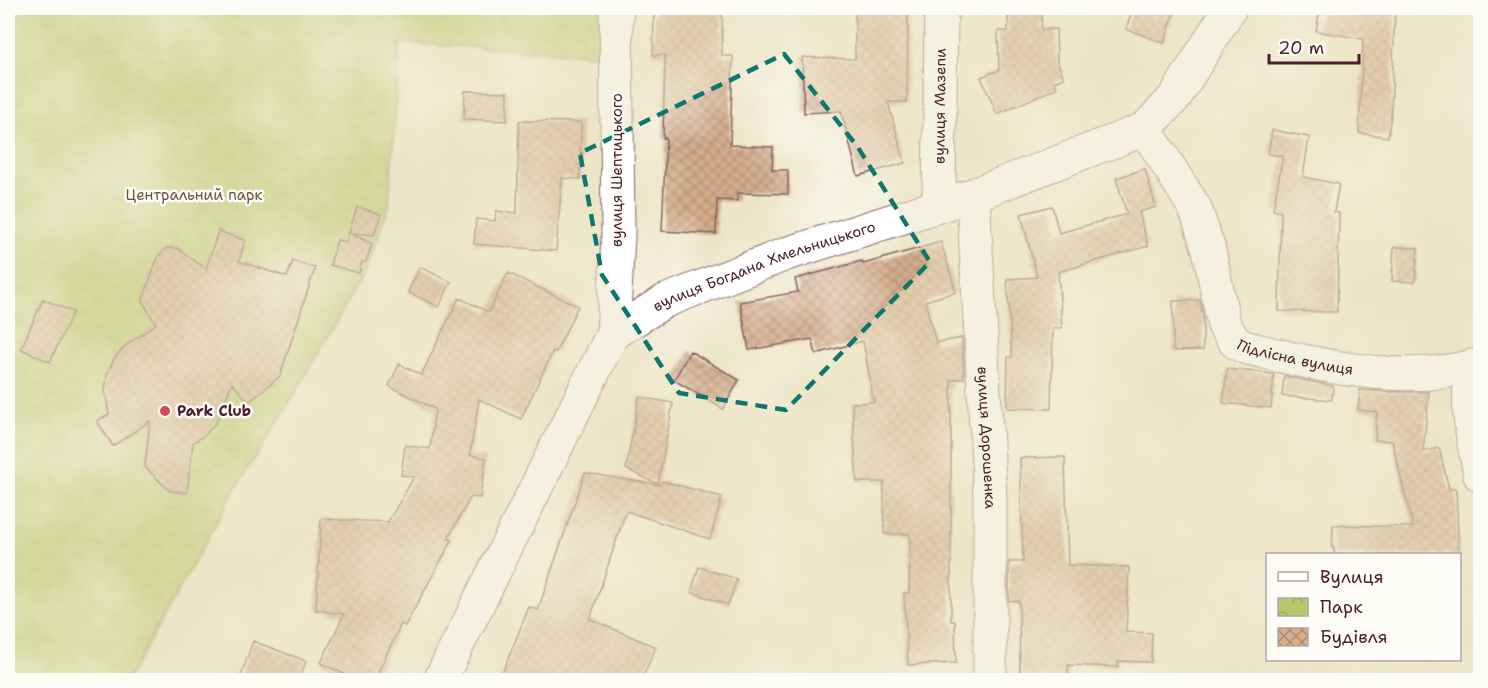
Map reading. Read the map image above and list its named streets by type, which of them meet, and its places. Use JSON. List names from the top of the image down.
{
  "streets": {
    "street": [
      "вулиця Мазепи",
      "вулиця Шептицького",
      "вулиця Богдана Хмельницького",
      "Підлісна вулиця",
      "вулиця Дорошенка"
    ]
  },
  "crossings": [
    ["вулиця Мазепи", "вулиця Богдана Хмельницького"],
    ["вулиця Шептицького", "вулиця Богдана Хмельницького"],
    ["вулиця Богдана Хмельницького", "Підлісна вулиця"],
    ["вулиця Богдана Хмельницького", "вулиця Дорошенка"]
  ],
  "parks": ["Центральний парк"],
  "places": ["Park Club"],
  "legend": ["Вулиця", "Парк", "Будівля"],
  "scale_bar": "20 m"
}
